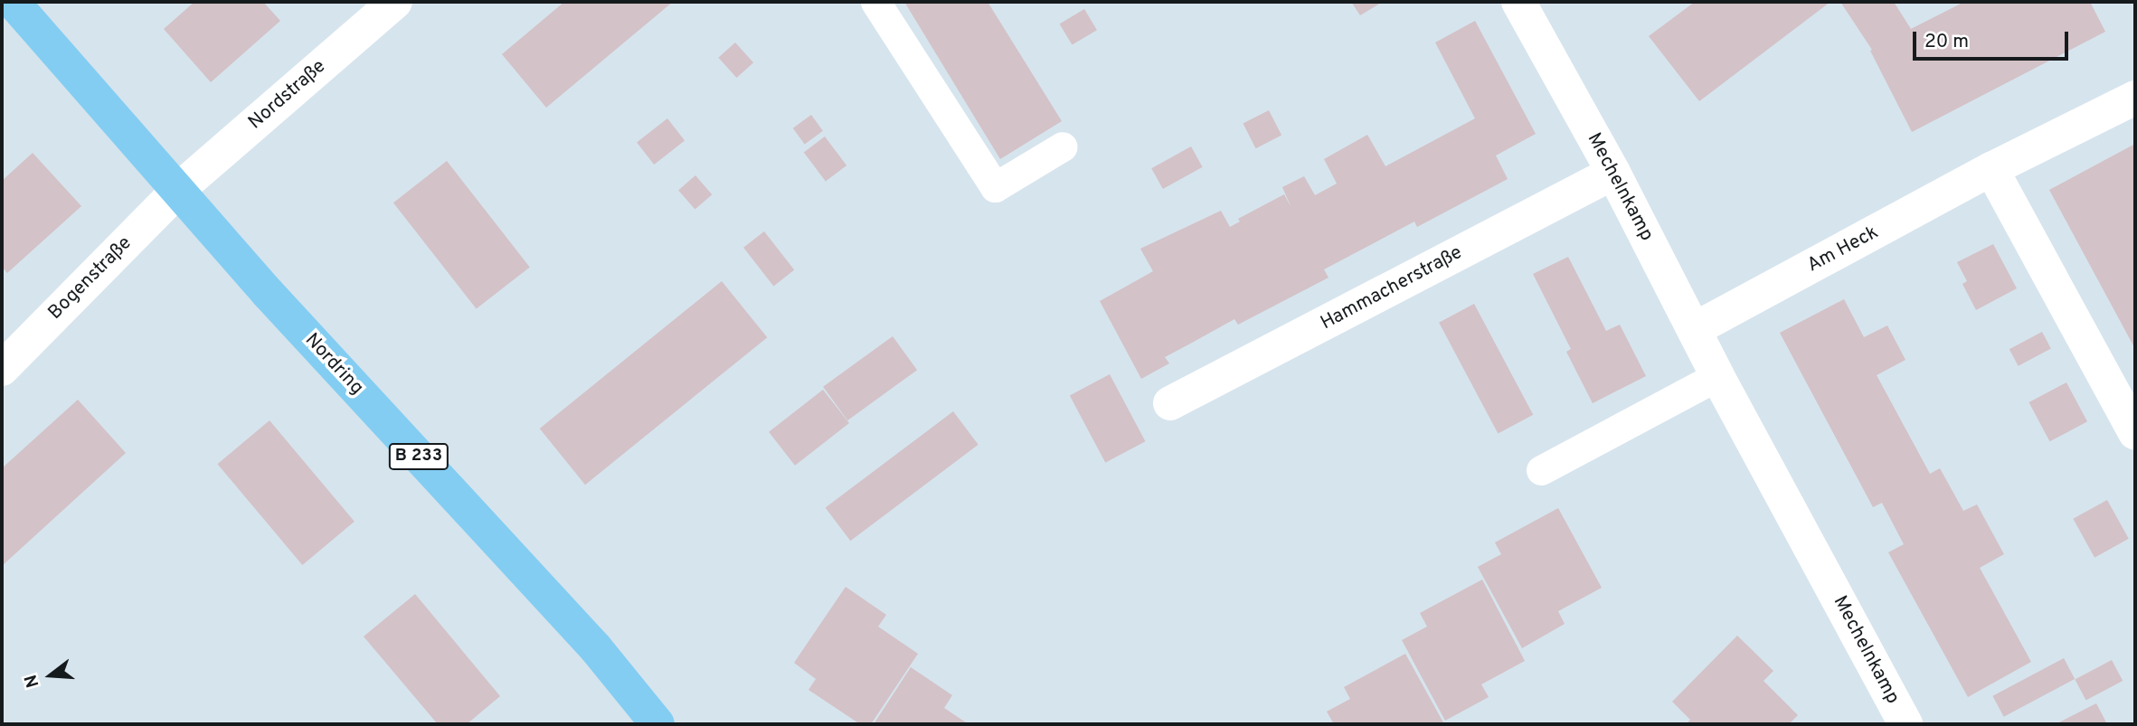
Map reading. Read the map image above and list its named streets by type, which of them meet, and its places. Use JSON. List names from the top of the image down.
{
  "streets": {
    "main road": ["Nordring", "B 233"],
    "street": [
      "Nordstraße",
      "Mechelnkamp",
      "Am Heck",
      "Bogenstraße",
      "Hammacherstraße"
    ]
  },
  "crossings": [
    ["Nordstraße", "Bogenstraße"],
    ["Nordstraße", "Nordring"],
    ["Mechelnkamp", "Am Heck"],
    ["Mechelnkamp", "Hammacherstraße"],
    ["Bogenstraße", "Nordring"]
  ],
  "scale_bar": "20 m",
  "north": "left"
}
